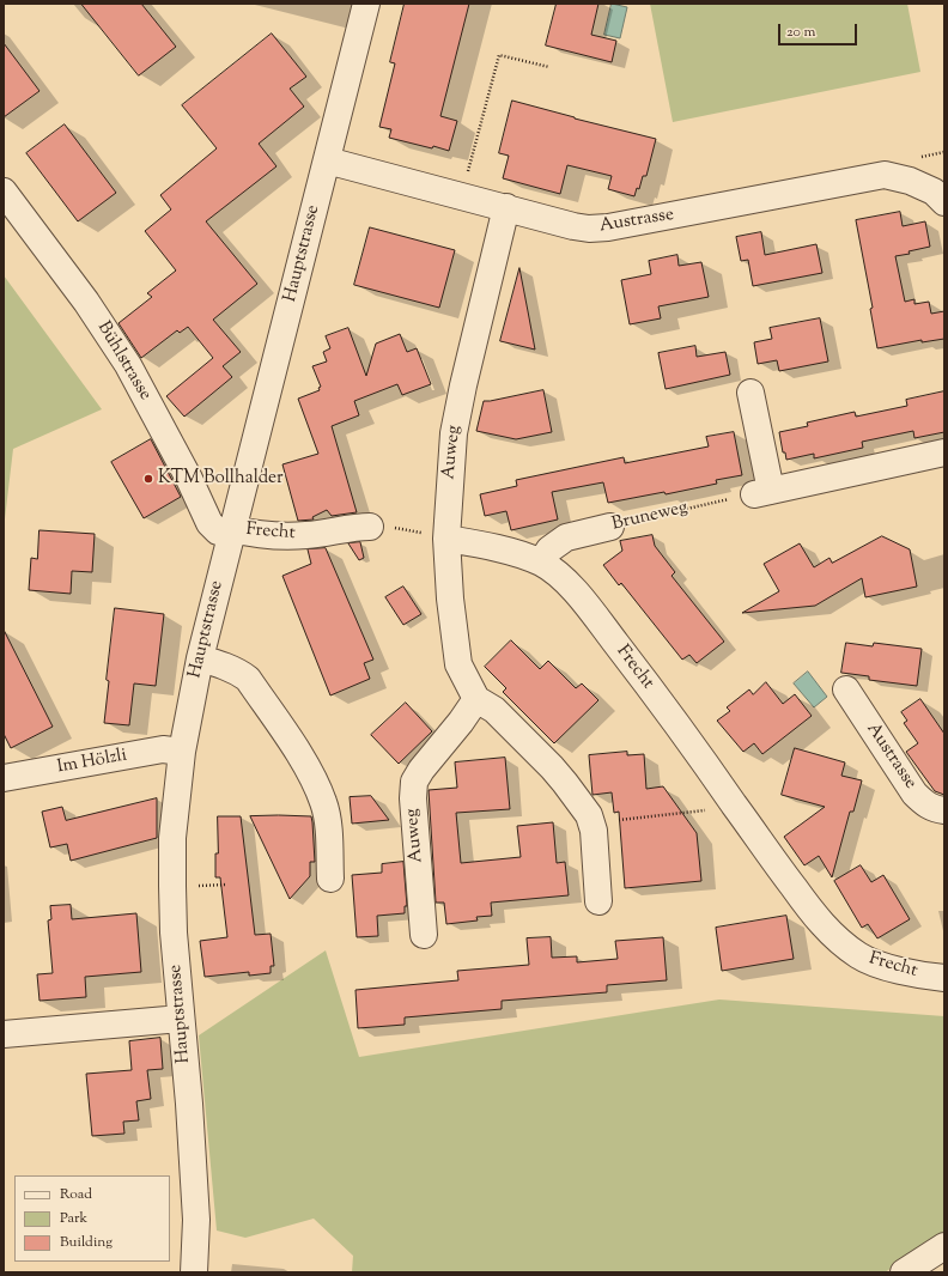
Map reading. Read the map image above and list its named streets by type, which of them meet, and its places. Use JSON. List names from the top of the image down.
{
  "streets": {
    "street": [
      "Austrasse",
      "Hauptstrasse",
      "Bühlstrasse",
      "Auweg",
      "Bruneweg",
      "Frecht",
      "Im Hölzli"
    ]
  },
  "crossings": [
    ["Austrasse", "Hauptstrasse"],
    ["Austrasse", "Auweg"],
    ["Hauptstrasse", "Bühlstrasse"],
    ["Hauptstrasse", "Frecht"],
    ["Hauptstrasse", "Im Hölzli"],
    ["Bühlstrasse", "Frecht"],
    ["Auweg", "Frecht"],
    ["Bruneweg", "Frecht"]
  ],
  "places": ["KTM Bollhalder"],
  "legend": ["Road", "Park", "Building"],
  "scale_bar": "20 m"
}
